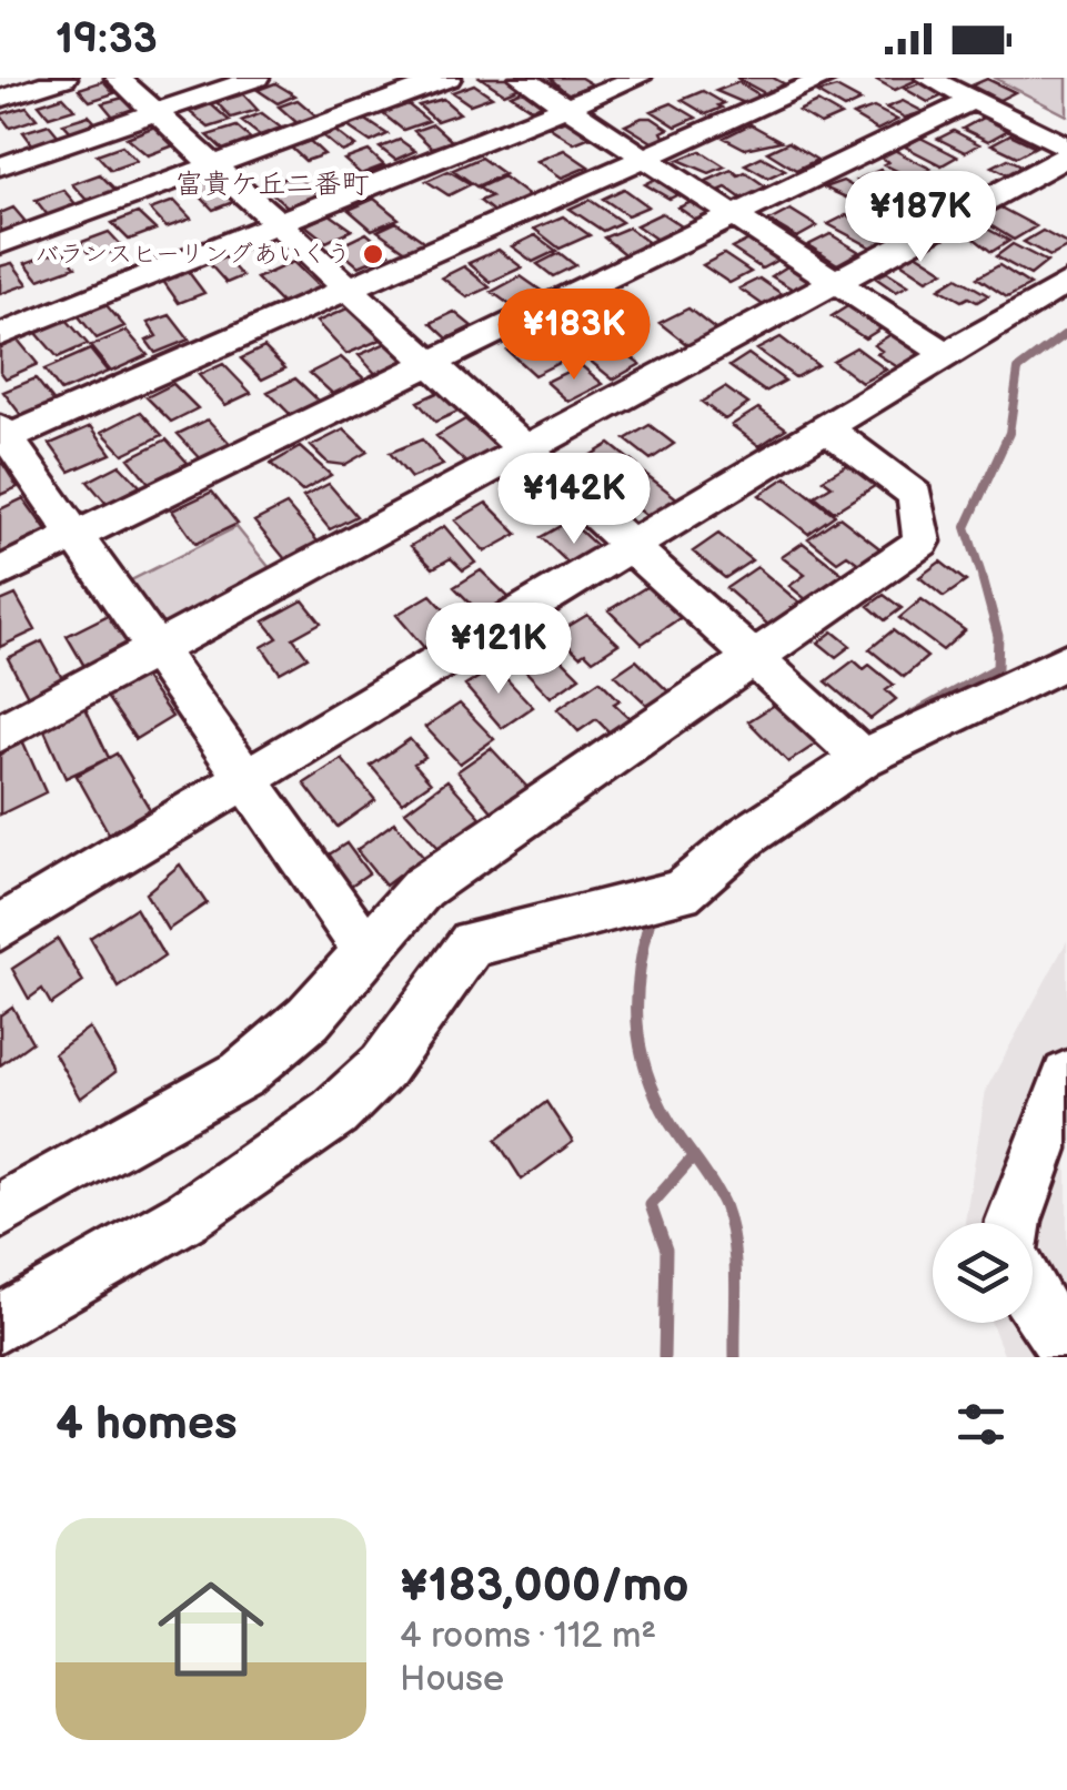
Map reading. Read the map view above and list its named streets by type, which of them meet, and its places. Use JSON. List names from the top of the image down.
{
  "districts": ["富貴ケ丘二番町"],
  "places": ["バランスヒーリングあいくう"],
  "page": {
    "status": "19:33",
    "price": [
      "¥187K",
      "¥183K",
      "¥142K",
      "¥121K"
    ],
    "heading": "4 homes",
    "list": [
      {
        "name": "¥183,000/mo",
        "note": "4 rooms · 112 m² · House"
      }
    ]
  }
}
